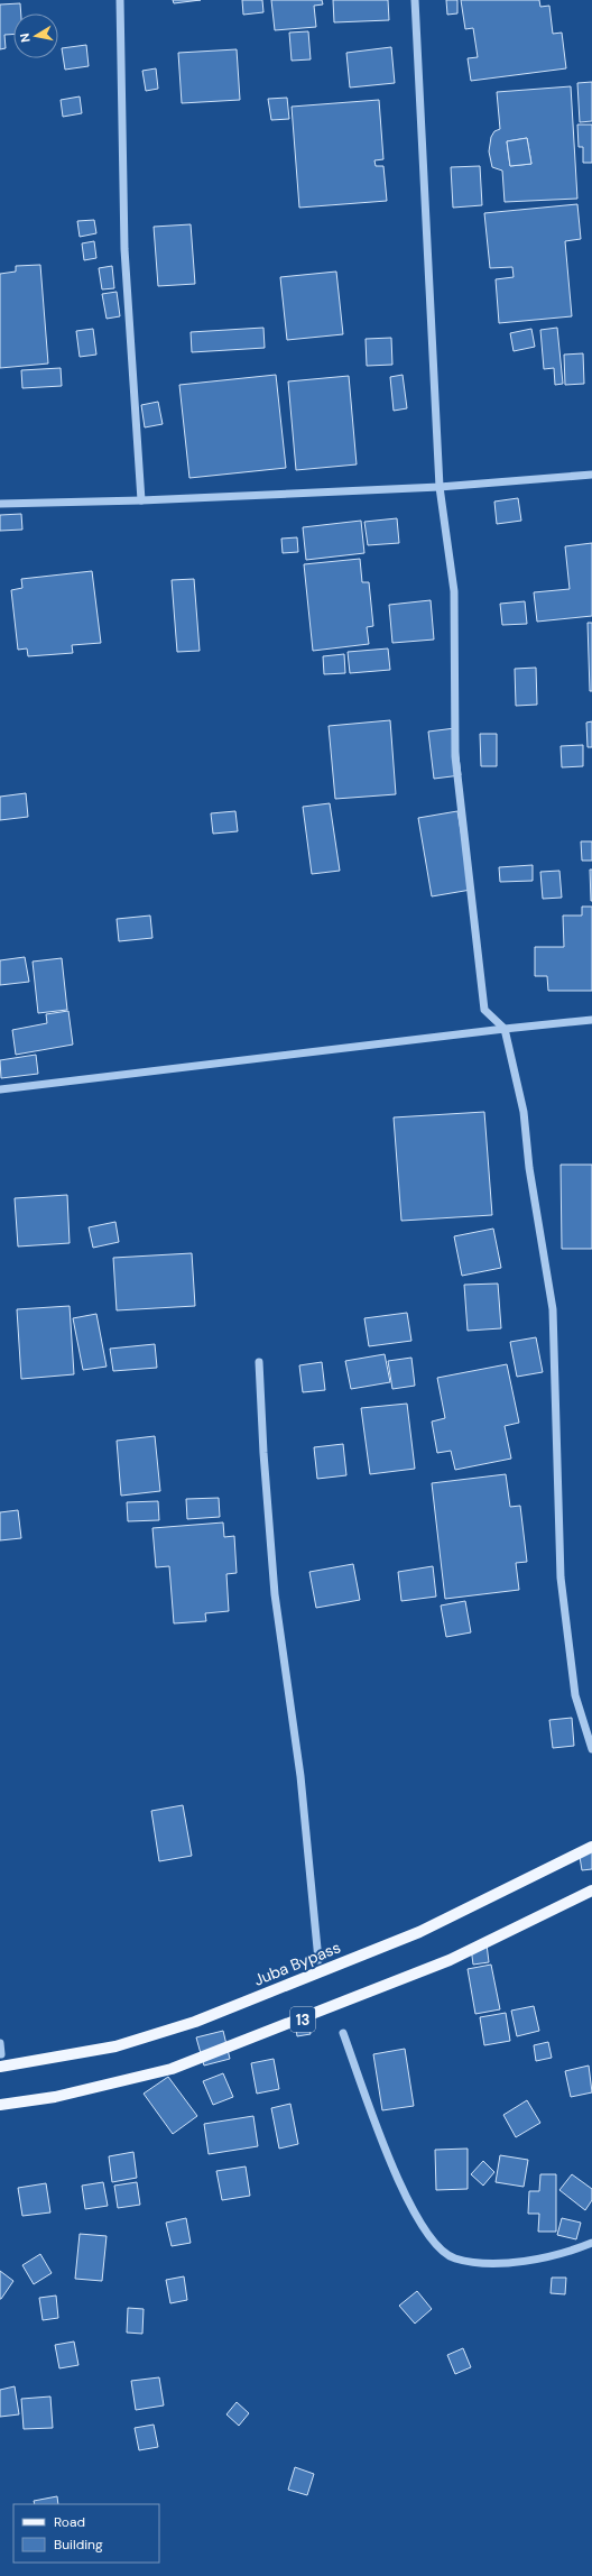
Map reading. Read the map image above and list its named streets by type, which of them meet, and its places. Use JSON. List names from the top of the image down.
{
  "streets": {
    "main road": ["Juba Bypass", "13"]
  },
  "legend": ["Road", "Building"],
  "north": "left"
}
